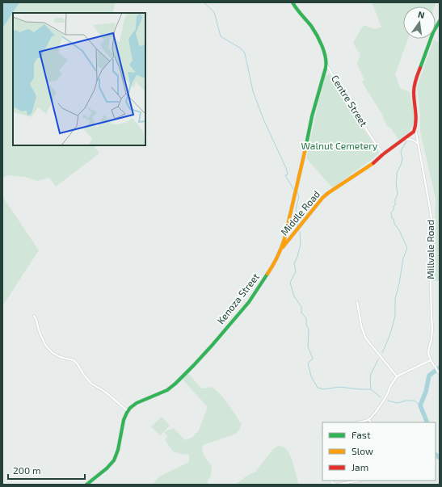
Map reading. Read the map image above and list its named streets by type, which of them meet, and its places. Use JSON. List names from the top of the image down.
{
  "streets": {
    "street": [
      "Centre Street",
      "Middle Road",
      "Millvale Road",
      "Kenoza Street"
    ]
  },
  "crossings": [
    ["Centre Street", "Middle Road"],
    ["Centre Street", "Kenoza Street"],
    ["Middle Road", "Millvale Road"],
    ["Middle Road", "Kenoza Street"]
  ],
  "parks": ["Walnut Cemetery"],
  "legend": ["Fast", "Slow", "Jam"],
  "scale_bar": "200 m",
  "north": "top"
}
